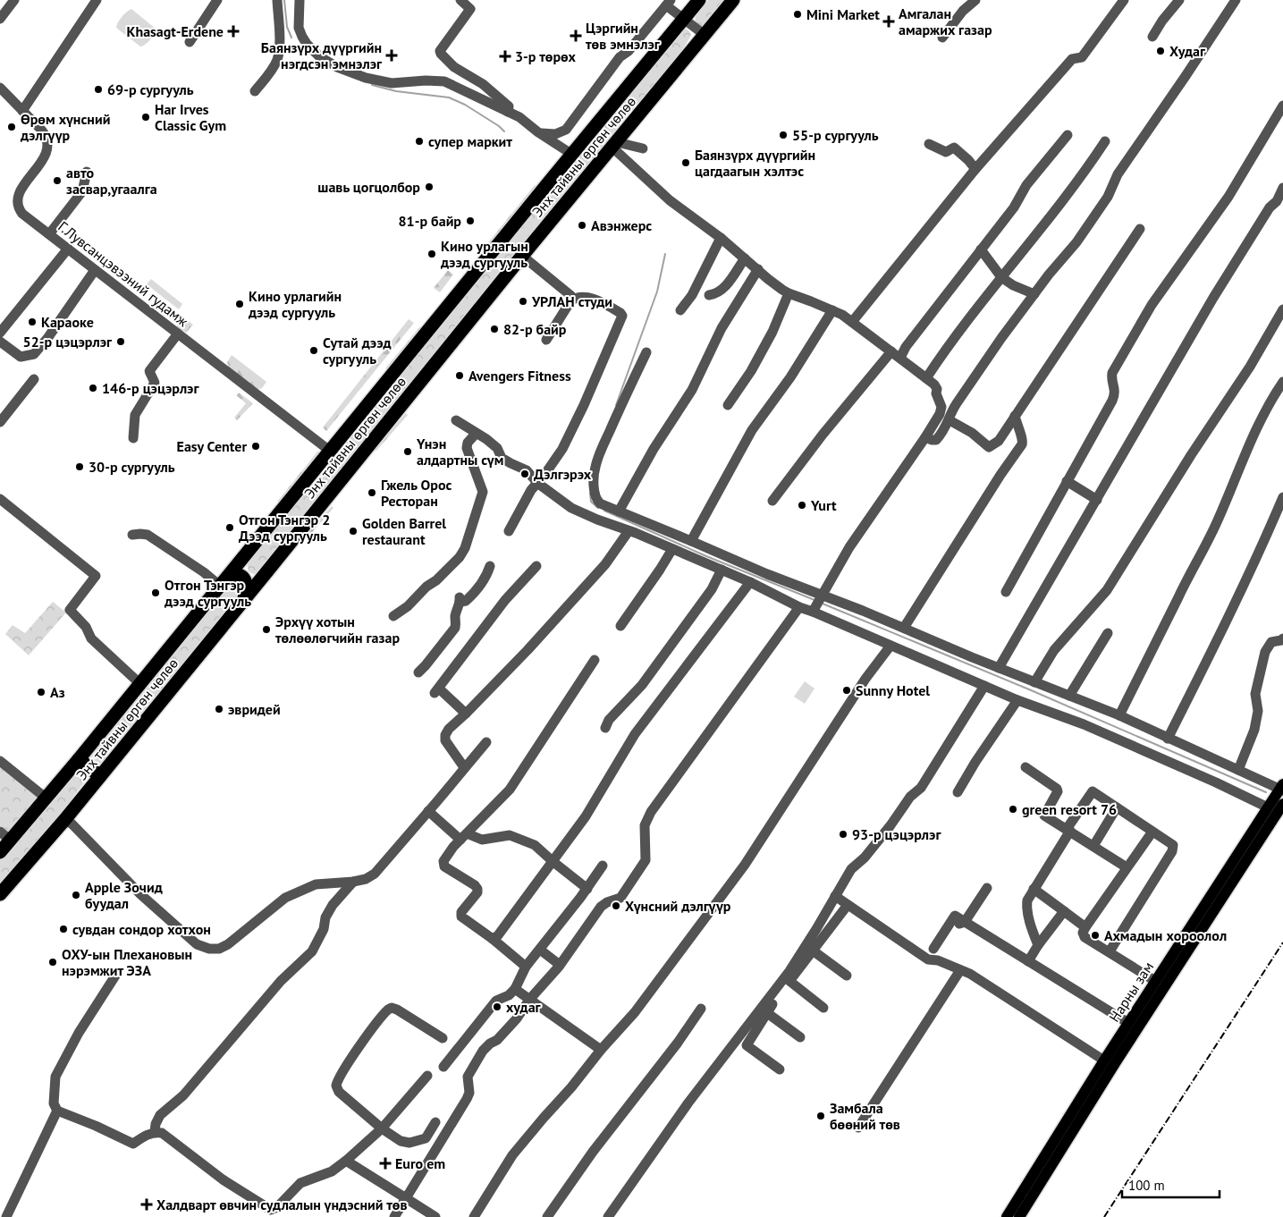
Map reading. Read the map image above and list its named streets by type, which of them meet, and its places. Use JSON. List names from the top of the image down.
{
  "streets": {
    "highway": ["Энх тайвны өргөн чөлөө"],
    "main road": ["Нарны зам"],
    "street": ["Г.Лувсанцэвээний гудамж"]
  },
  "crossings": [
    ["Энх тайвны өргөн чөлөө", "Г.Лувсанцэвээний гудамж"]
  ],
  "places": {
    "other": [
      "Mini Market",
      "Худаг",
      "69-р сургууль",
      "Har Irves Classic Gym",
      "Өрөм хүнсний дэлгүүр",
      "55-р сургууль",
      "супер маркит",
      "Баянзүрх дүүргийн цагдаагын хэлтэс",
      "авто засвар,угаалга",
      "шавь цогцолбор",
      "81-р байр",
      "Авэнжерс",
      "Кино урлагын дээд сургууль",
      "УРЛАН студи",
      "Кино урлагийн дээд сургууль",
      "Караоке",
      "82-р байр",
      "52-р цэцэрлэг",
      "Сутай дээд сургууль",
      "Avengers Fitness",
      "146-р цэцэрлэг",
      "Easy Center",
      "Үнэн алдартны сүм",
      "30-р сургууль",
      "Дэлгэрэх",
      "Гжель Орос Ресторан",
      "Yurt",
      "Отгон Тэнгэр 2 Дээд сургууль",
      "Golden Barrel restaurant",
      "Отгон Тэнгэр дээд сургууль",
      "Эрхүү хотын төлөөлөгчийн газар",
      "Sunny Hotel",
      "Аз",
      "эвридей",
      "green resort 76",
      "93-р цэцэрлэг",
      "Apple Зочид буудал",
      "Хүнсний дэлгүүр",
      "сувдан сондор хотхон",
      "Ахмадын хороолол",
      "ОХУ-ын Плехановын нэрэмжит ЭЗА",
      "худаг",
      "Замбала бөөний төв"
    ],
    "health": [
      "Амгалан амаржих газар",
      "Khasagt-Erdene",
      "Цэргийн төв эмнэлэг",
      "Баянзүрх дүүргийн нэгдсэн эмнэлэг",
      "3-р төрөх",
      "Euro em",
      "Халдварт өвчин судлалын үндэсний төв"
    ]
  },
  "scale_bar": "100 m"
}
